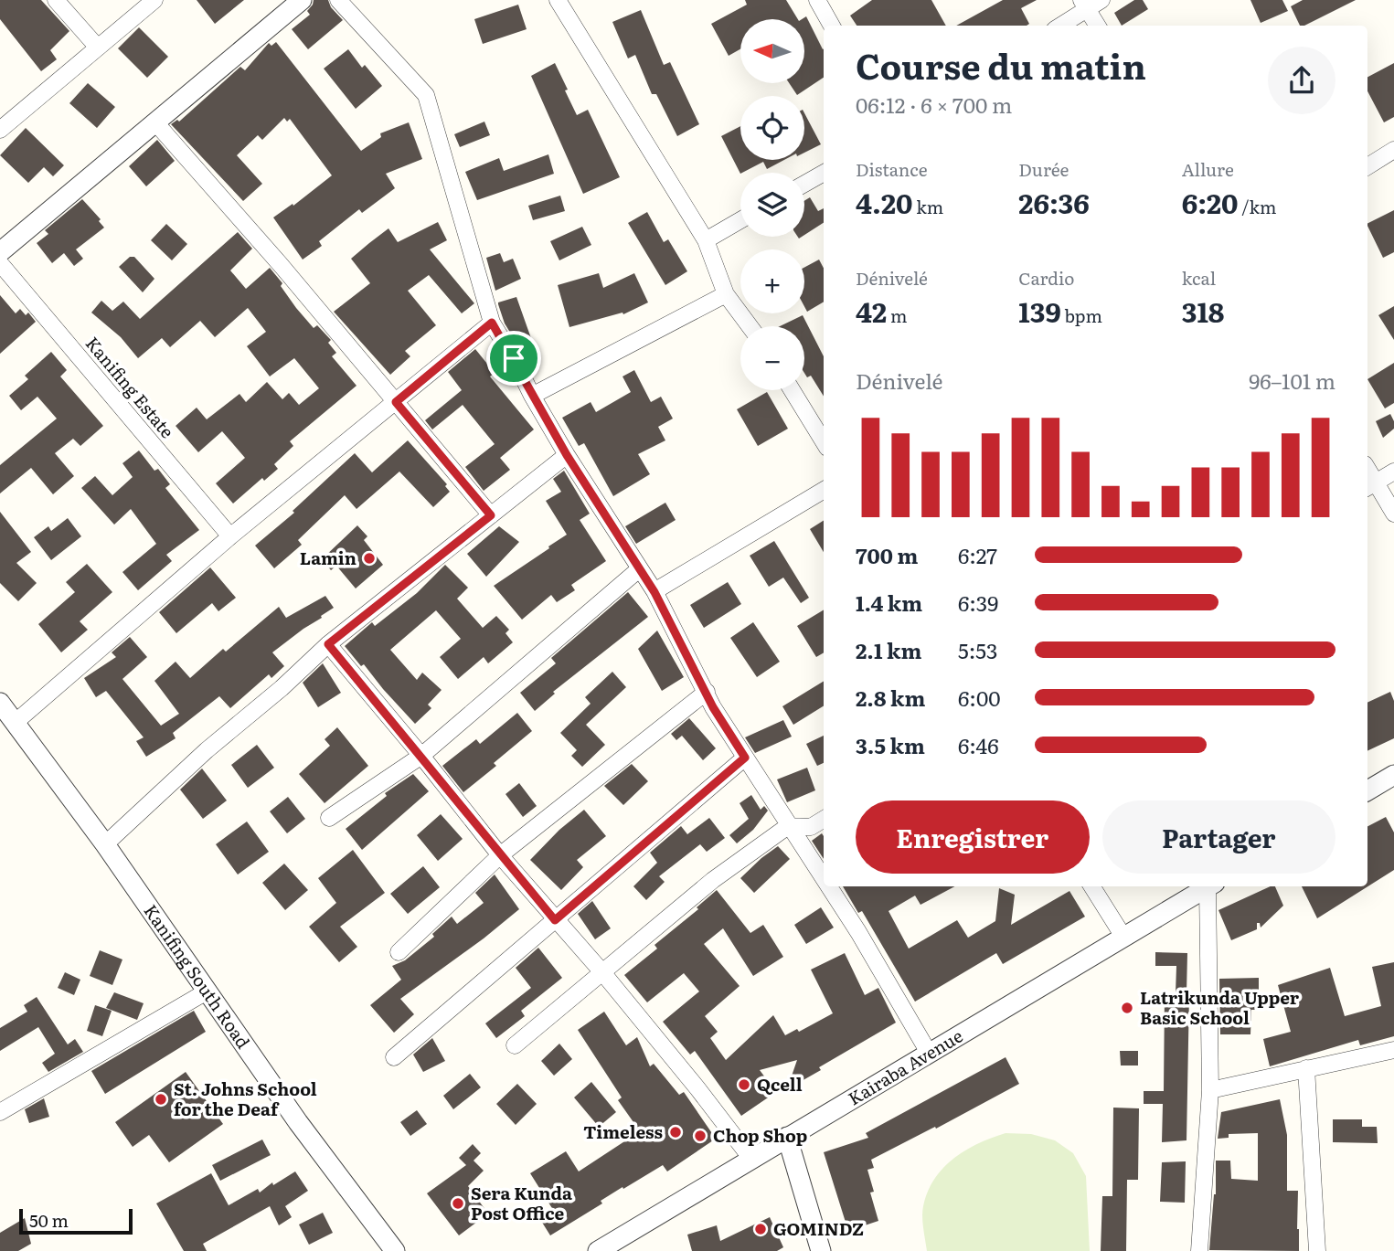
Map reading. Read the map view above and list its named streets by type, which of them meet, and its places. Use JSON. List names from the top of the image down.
{
  "streets": {
    "street": ["Kanifing Estate", "Kanifing South Road", "Kairaba Avenue"]
  },
  "places": [
    "Lamin",
    "Latrikunda Upper Basic School",
    "Qcell",
    "St. Johns School for the Deaf",
    "Timeless",
    "Chop Shop",
    "Sera Kunda Post Office",
    "GOMINDZ"
  ],
  "scale_bar": "50 m",
  "north": "left",
  "page": {
    "map_buttons": ["+", "−"],
    "heading": ["Course du matin", "06:12 · 6 × 700 m"],
    "stats": [
      ["Distance", "4.20 km"],
      ["Durée", "26:36"],
      ["Allure", "6:20 /km"],
      ["Dénivelé", "42 m"],
      ["Cardio", "139 bpm"],
      ["kcal", "318"]
    ],
    "chart": ["Dénivelé", "96–101 m"],
    "list": [
      {
        "name": "700 m",
        "note": "6:27"
      },
      {
        "name": "1.4 km",
        "note": "6:39"
      },
      {
        "name": "2.1 km",
        "note": "5:53"
      },
      {
        "name": "2.8 km",
        "note": "6:00"
      },
      {
        "name": "3.5 km",
        "note": "6:46"
      }
    ],
    "buttons": ["Enregistrer", "Partager"],
    "scale": "50 m"
  }
}
